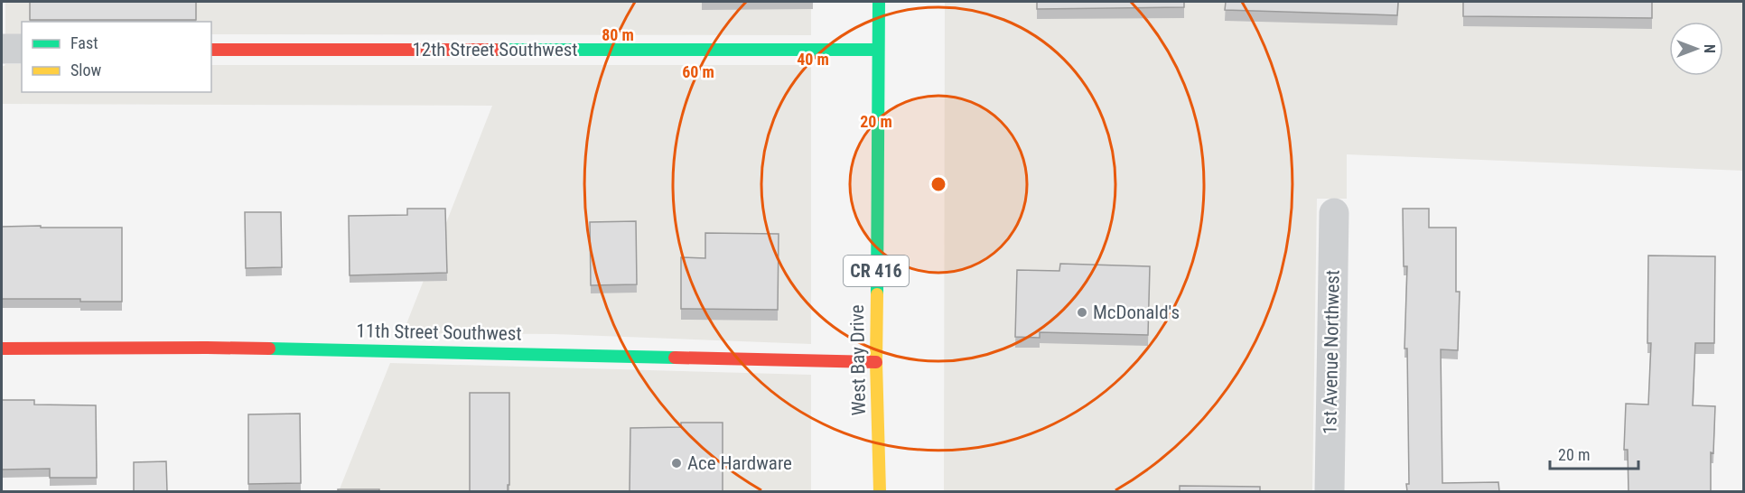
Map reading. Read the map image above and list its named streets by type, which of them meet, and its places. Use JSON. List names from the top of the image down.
{
  "streets": {
    "street": [
      "12th Street Southwest",
      "CR 416",
      "11th Street Southwest",
      "1st Avenue Northwest",
      "West Bay Drive"
    ]
  },
  "crossings": [
    ["12th Street Southwest", "West Bay Drive"],
    ["11th Street Southwest", "West Bay Drive"]
  ],
  "places": ["McDonald's", "Ace Hardware"],
  "legend": ["Fast", "Slow"],
  "scale_bar": "20 m",
  "north": "right",
  "rings": [
    "80 m",
    "40 m",
    "60 m",
    "20 m"
  ]
}
